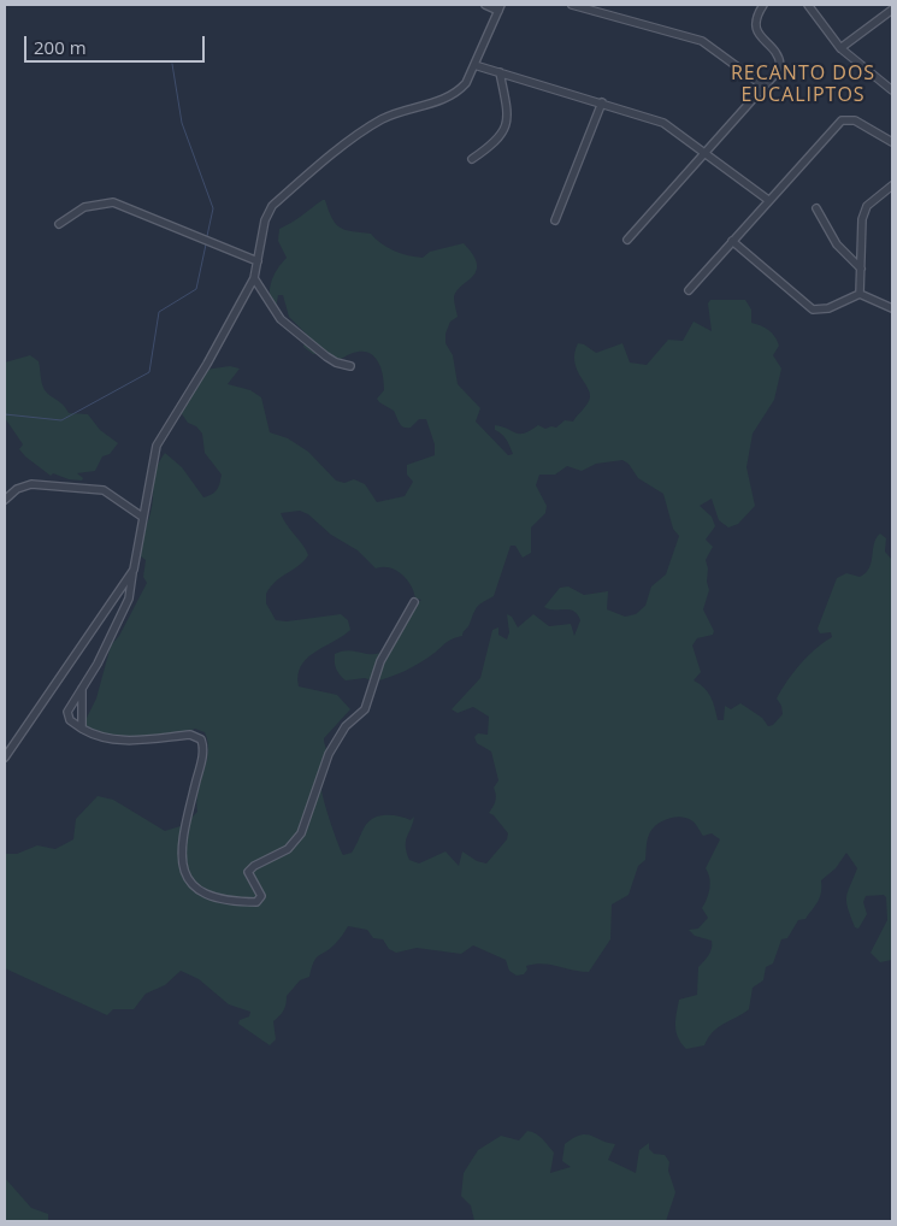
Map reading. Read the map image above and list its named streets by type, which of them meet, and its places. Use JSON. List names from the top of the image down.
{
  "districts": ["RECANTO DOS EUCALIPTOS"],
  "scale_bar": "200 m"
}
